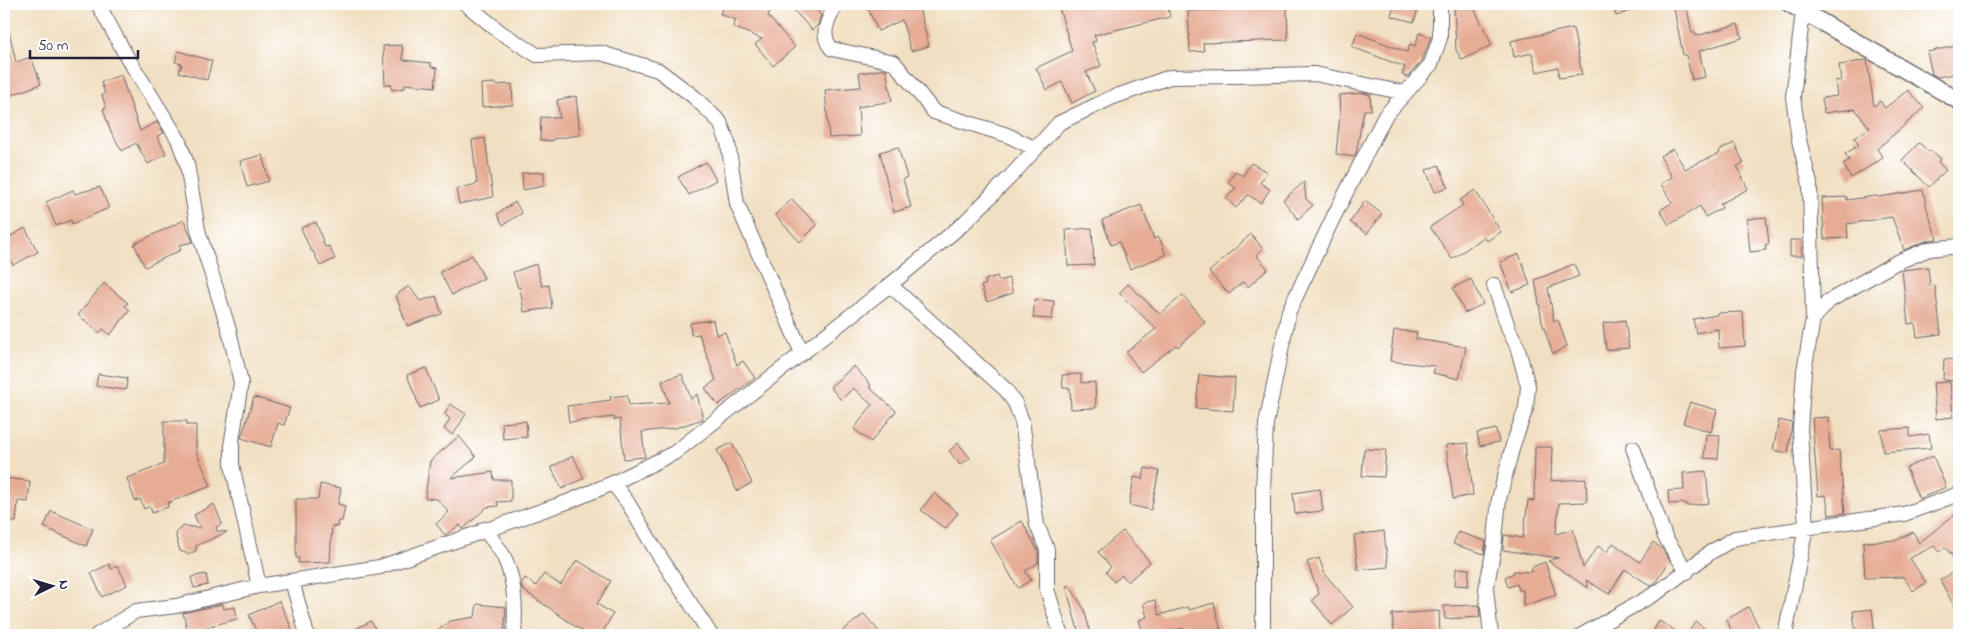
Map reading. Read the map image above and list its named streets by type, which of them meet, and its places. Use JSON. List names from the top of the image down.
{
  "scale_bar": "50 m",
  "north": "right"
}
